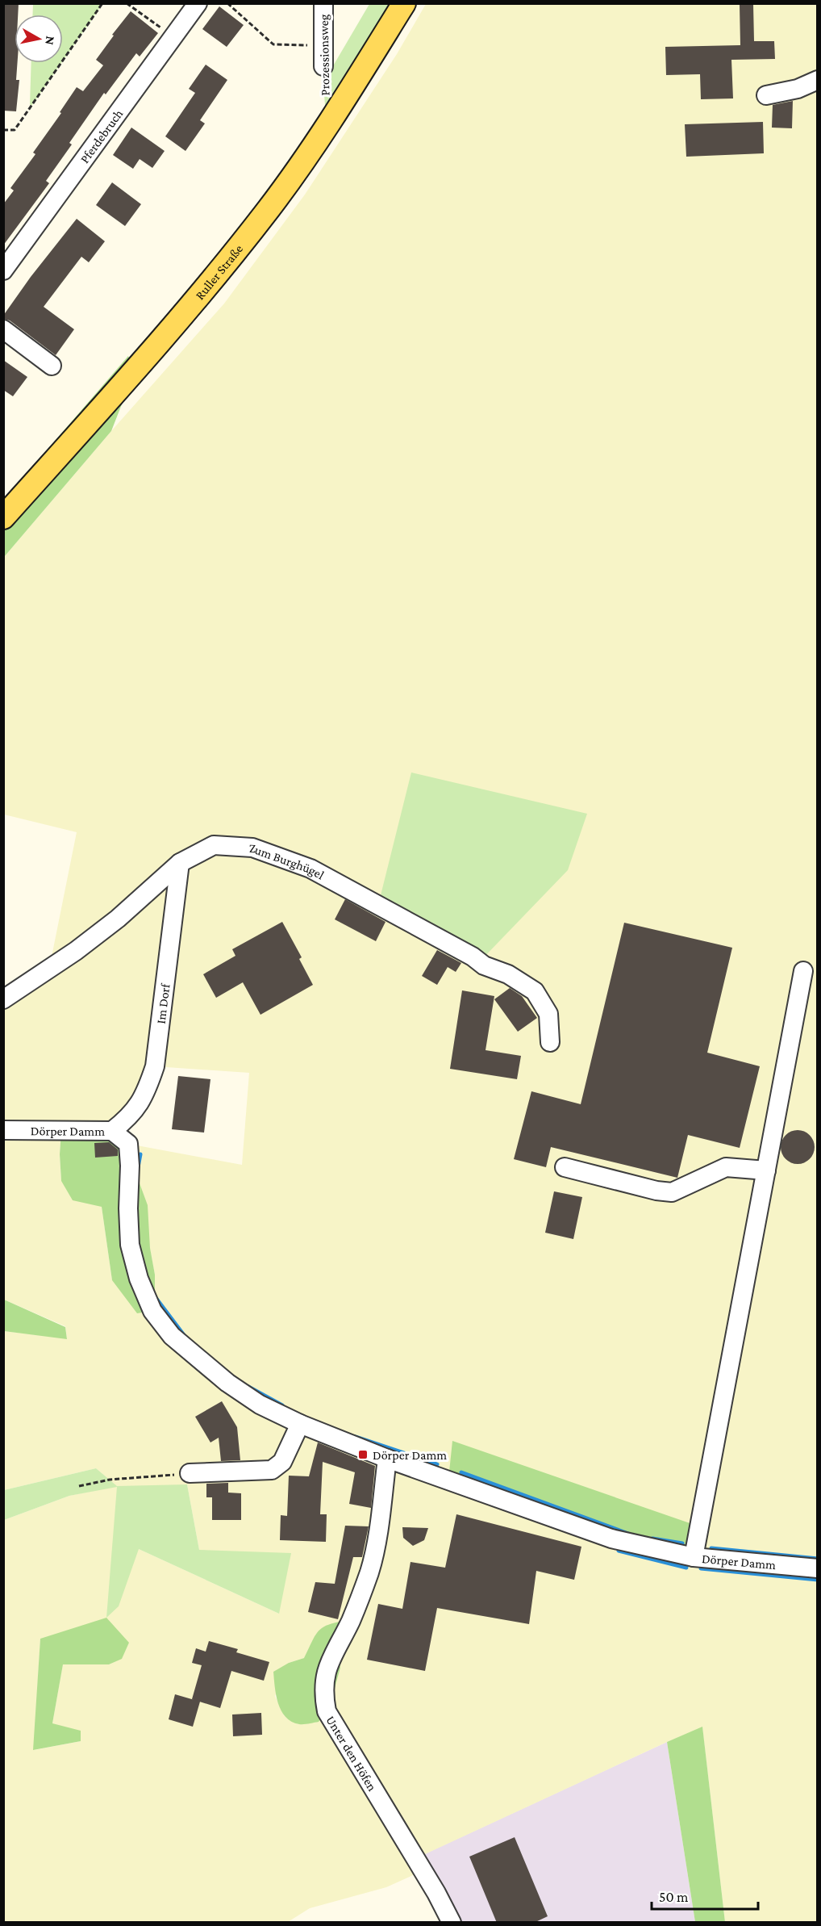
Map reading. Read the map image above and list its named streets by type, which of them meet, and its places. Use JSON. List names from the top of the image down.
{
  "streets": {
    "main road": ["Ruller Straße"],
    "street": [
      "Prozessionsweg",
      "Pferdebruch",
      "Zum Burghügel",
      "Im Dorf",
      "Dörper Damm",
      "Unter den Höfen"
    ]
  },
  "crossings": [
    ["Zum Burghügel", "Im Dorf"],
    ["Im Dorf", "Dörper Damm"],
    ["Dörper Damm", "Unter den Höfen"]
  ],
  "places": {
    "transit": ["Dörper Damm"]
  },
  "scale_bar": "50 m",
  "north": "right"
}
